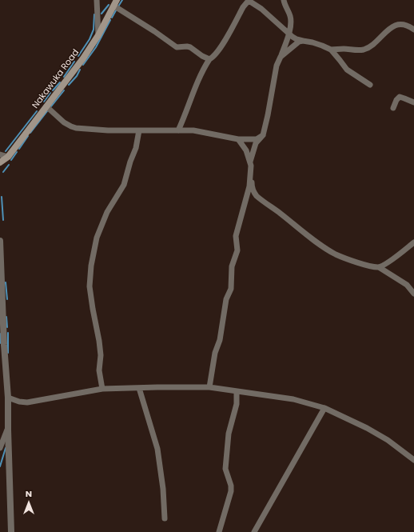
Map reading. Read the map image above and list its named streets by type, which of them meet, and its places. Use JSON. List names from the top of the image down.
{
  "streets": {
    "main road": ["Nakawuka Road"]
  },
  "north": "top"
}
